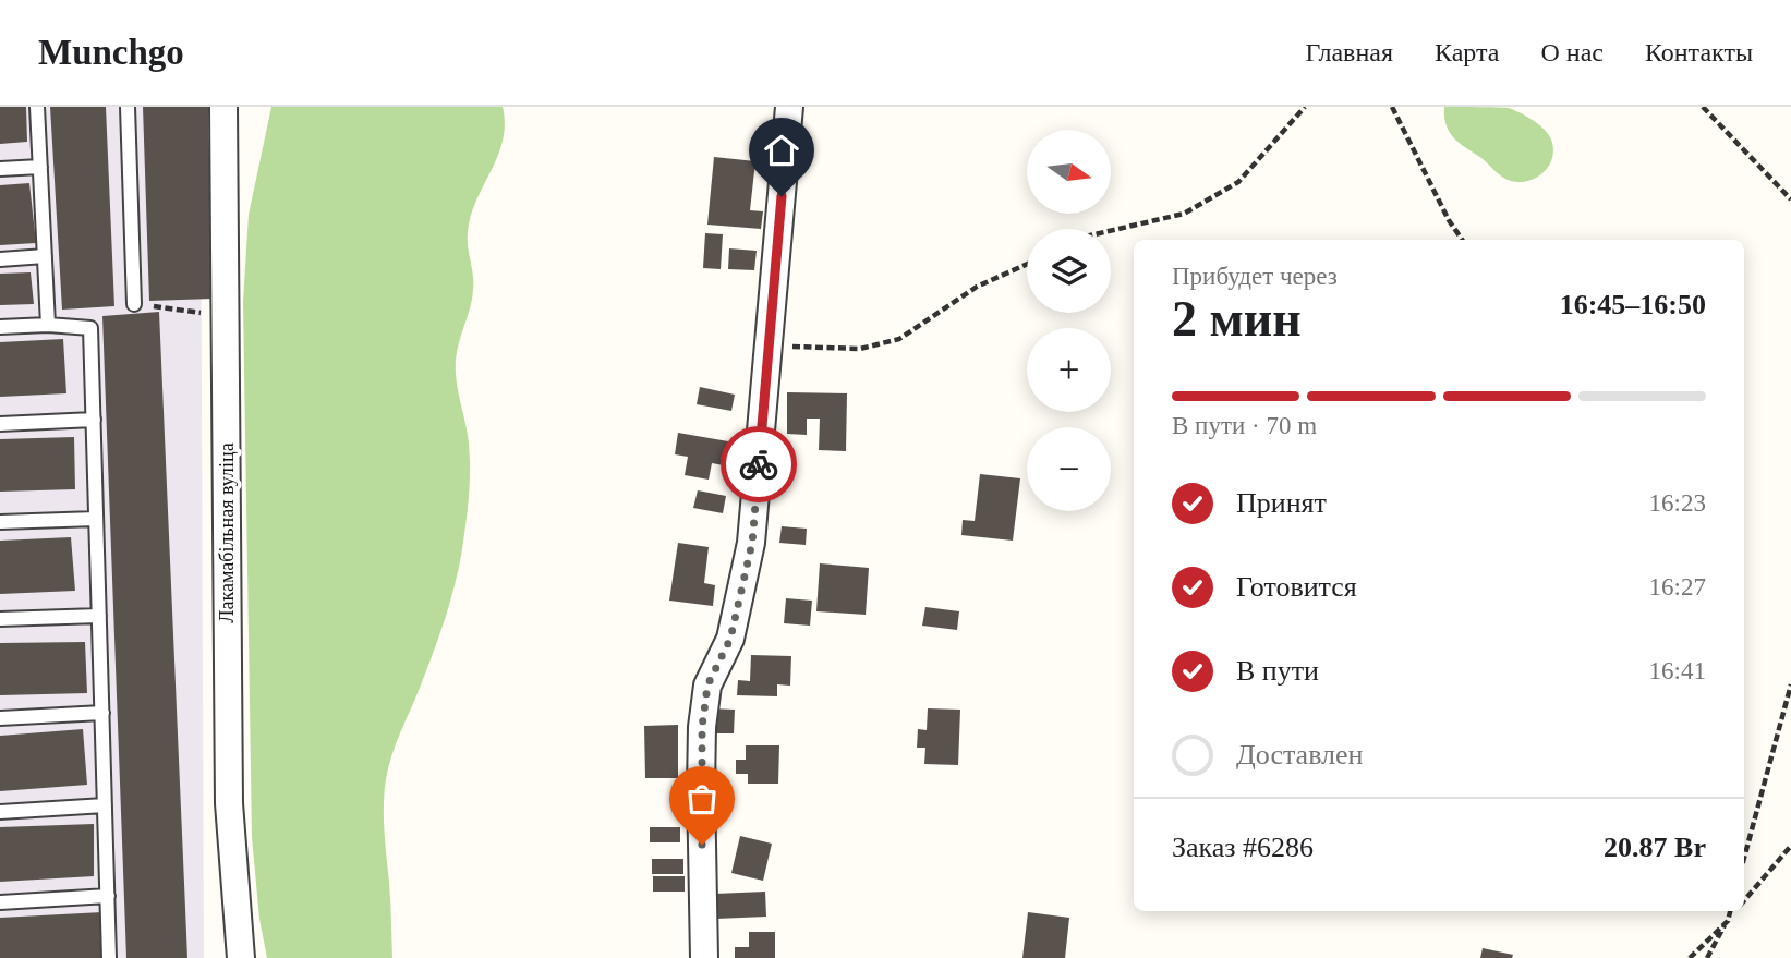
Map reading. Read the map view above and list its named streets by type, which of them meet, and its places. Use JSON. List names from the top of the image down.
{
  "streets": {
    "street": ["Лакамабільная вуліца"]
  },
  "north": "right",
  "page": {
    "header": "Munchgo",
    "nav": [
      "Главная",
      "Карта",
      "О нас",
      "Контакты"
    ],
    "map_buttons": ["+", "−"],
    "heading": ["2 мин", "Прибудет через", "16:45–16:50"],
    "panel": ["Заказ #6286", "20.87 Br"],
    "bar": "В пути · 70 m",
    "list": [
      ["Принят", "16:23"],
      ["Готовится", "16:27"],
      ["В пути", "16:41"],
      "Доставлен"
    ]
  }
}
